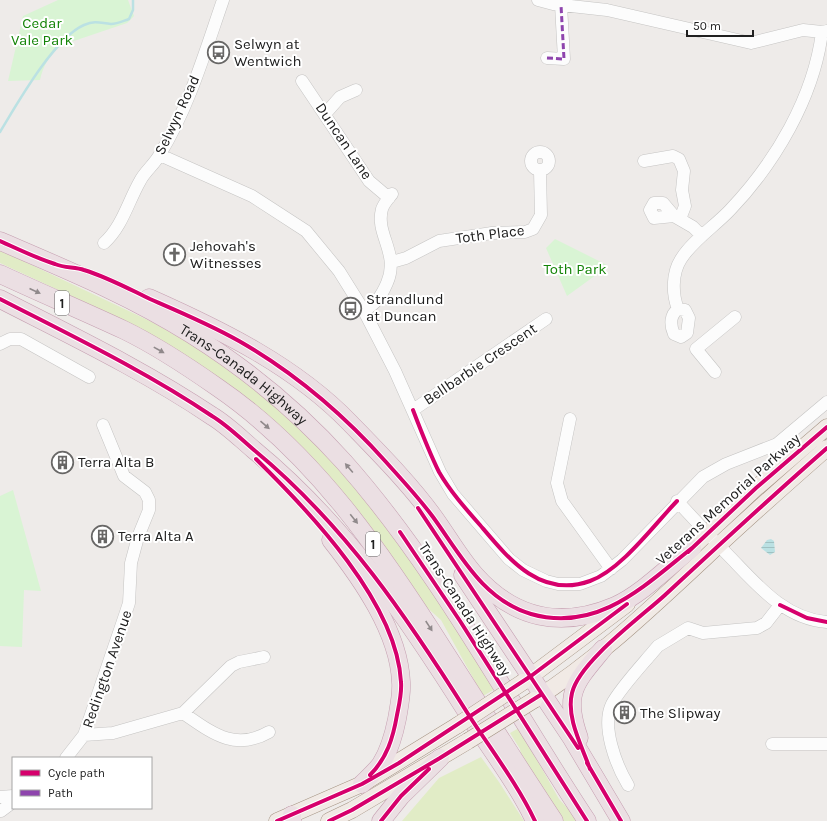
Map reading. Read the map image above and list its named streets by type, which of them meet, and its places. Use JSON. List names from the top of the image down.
{
  "streets": {
    "highway": ["1", "Trans-Canada Highway"],
    "main road": ["Veterans Memorial Parkway"],
    "street": [
      "Selwyn Road",
      "Duncan Lane",
      "Toth Place",
      "Bellbarbie Crescent",
      "Redington Avenue"
    ]
  },
  "crossings": [
    ["Duncan Lane", "Toth Place"]
  ],
  "parks": ["Cedar Vale Park", "Toth Park"],
  "places": {
    "bus stop": ["Selwyn at Wentwich", "Strandlund at Duncan"],
    "church": ["Jehovah's Witnesses"],
    "building": ["Terra Alta B", "Terra Alta A", "The Slipway"]
  },
  "legend": ["Cycle path", "Path"],
  "scale_bar": "50 m"
}
